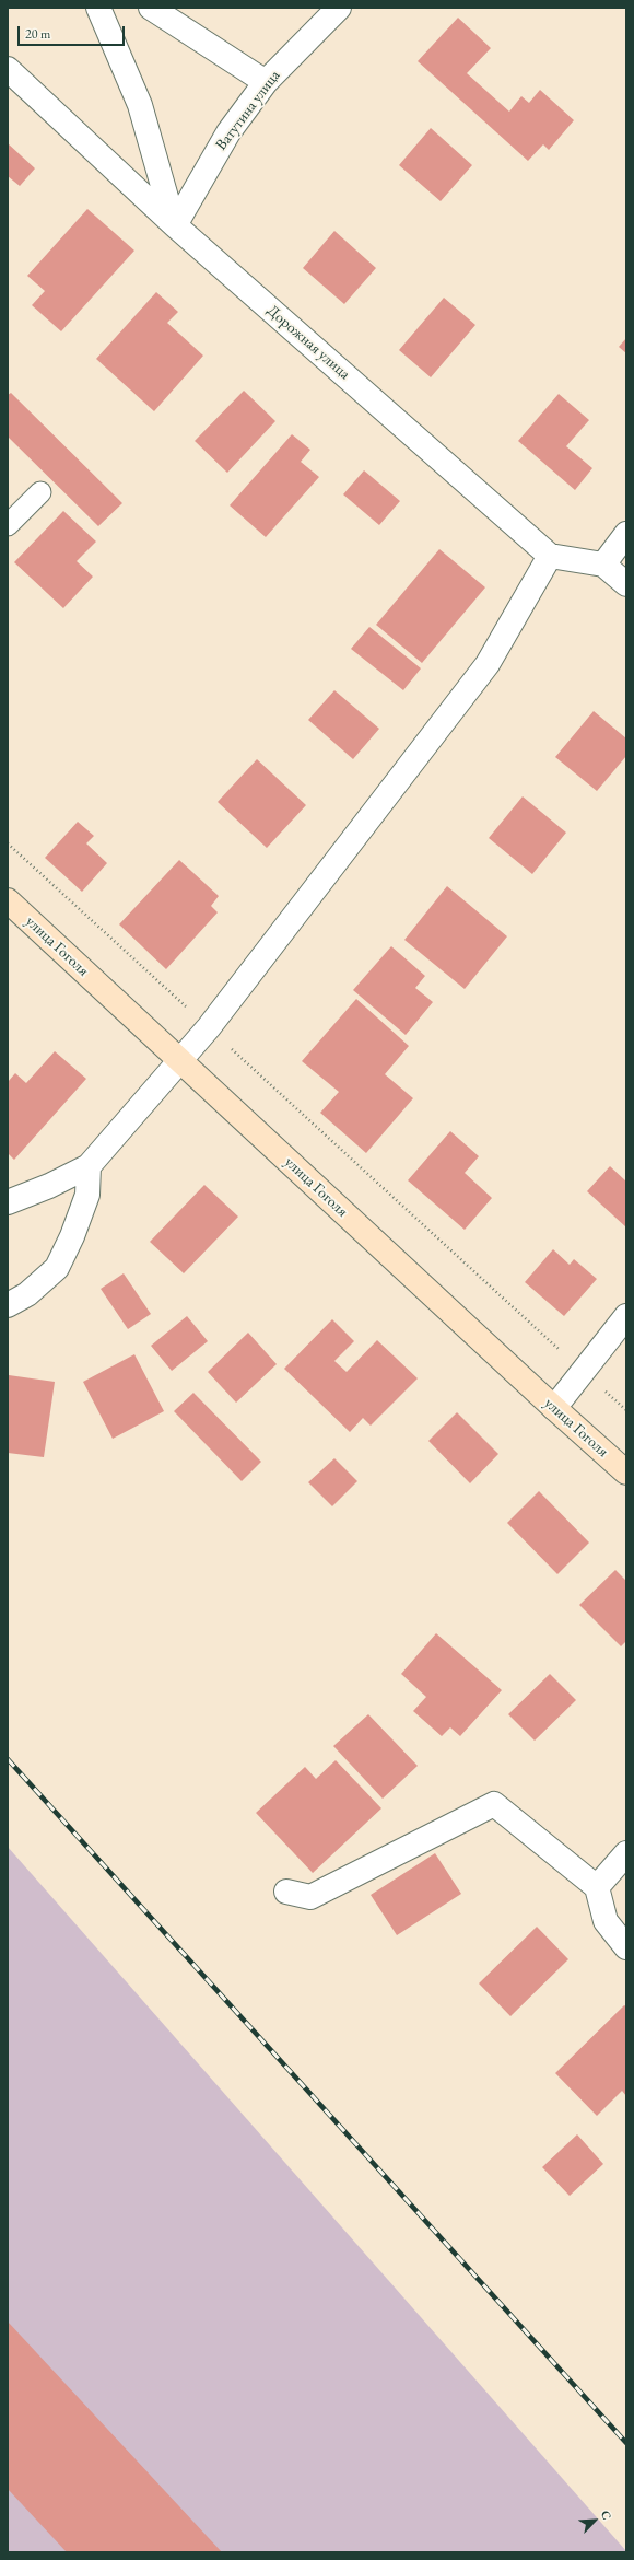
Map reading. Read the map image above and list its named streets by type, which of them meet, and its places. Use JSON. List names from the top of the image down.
{
  "streets": {
    "main road": ["улица Гоголя"],
    "street": ["Ватутина улица", "Дорожная улица"]
  },
  "crossings": [
    ["Ватутина улица", "Дорожная улица"]
  ],
  "scale_bar": "20 m",
  "north": "top right"
}
